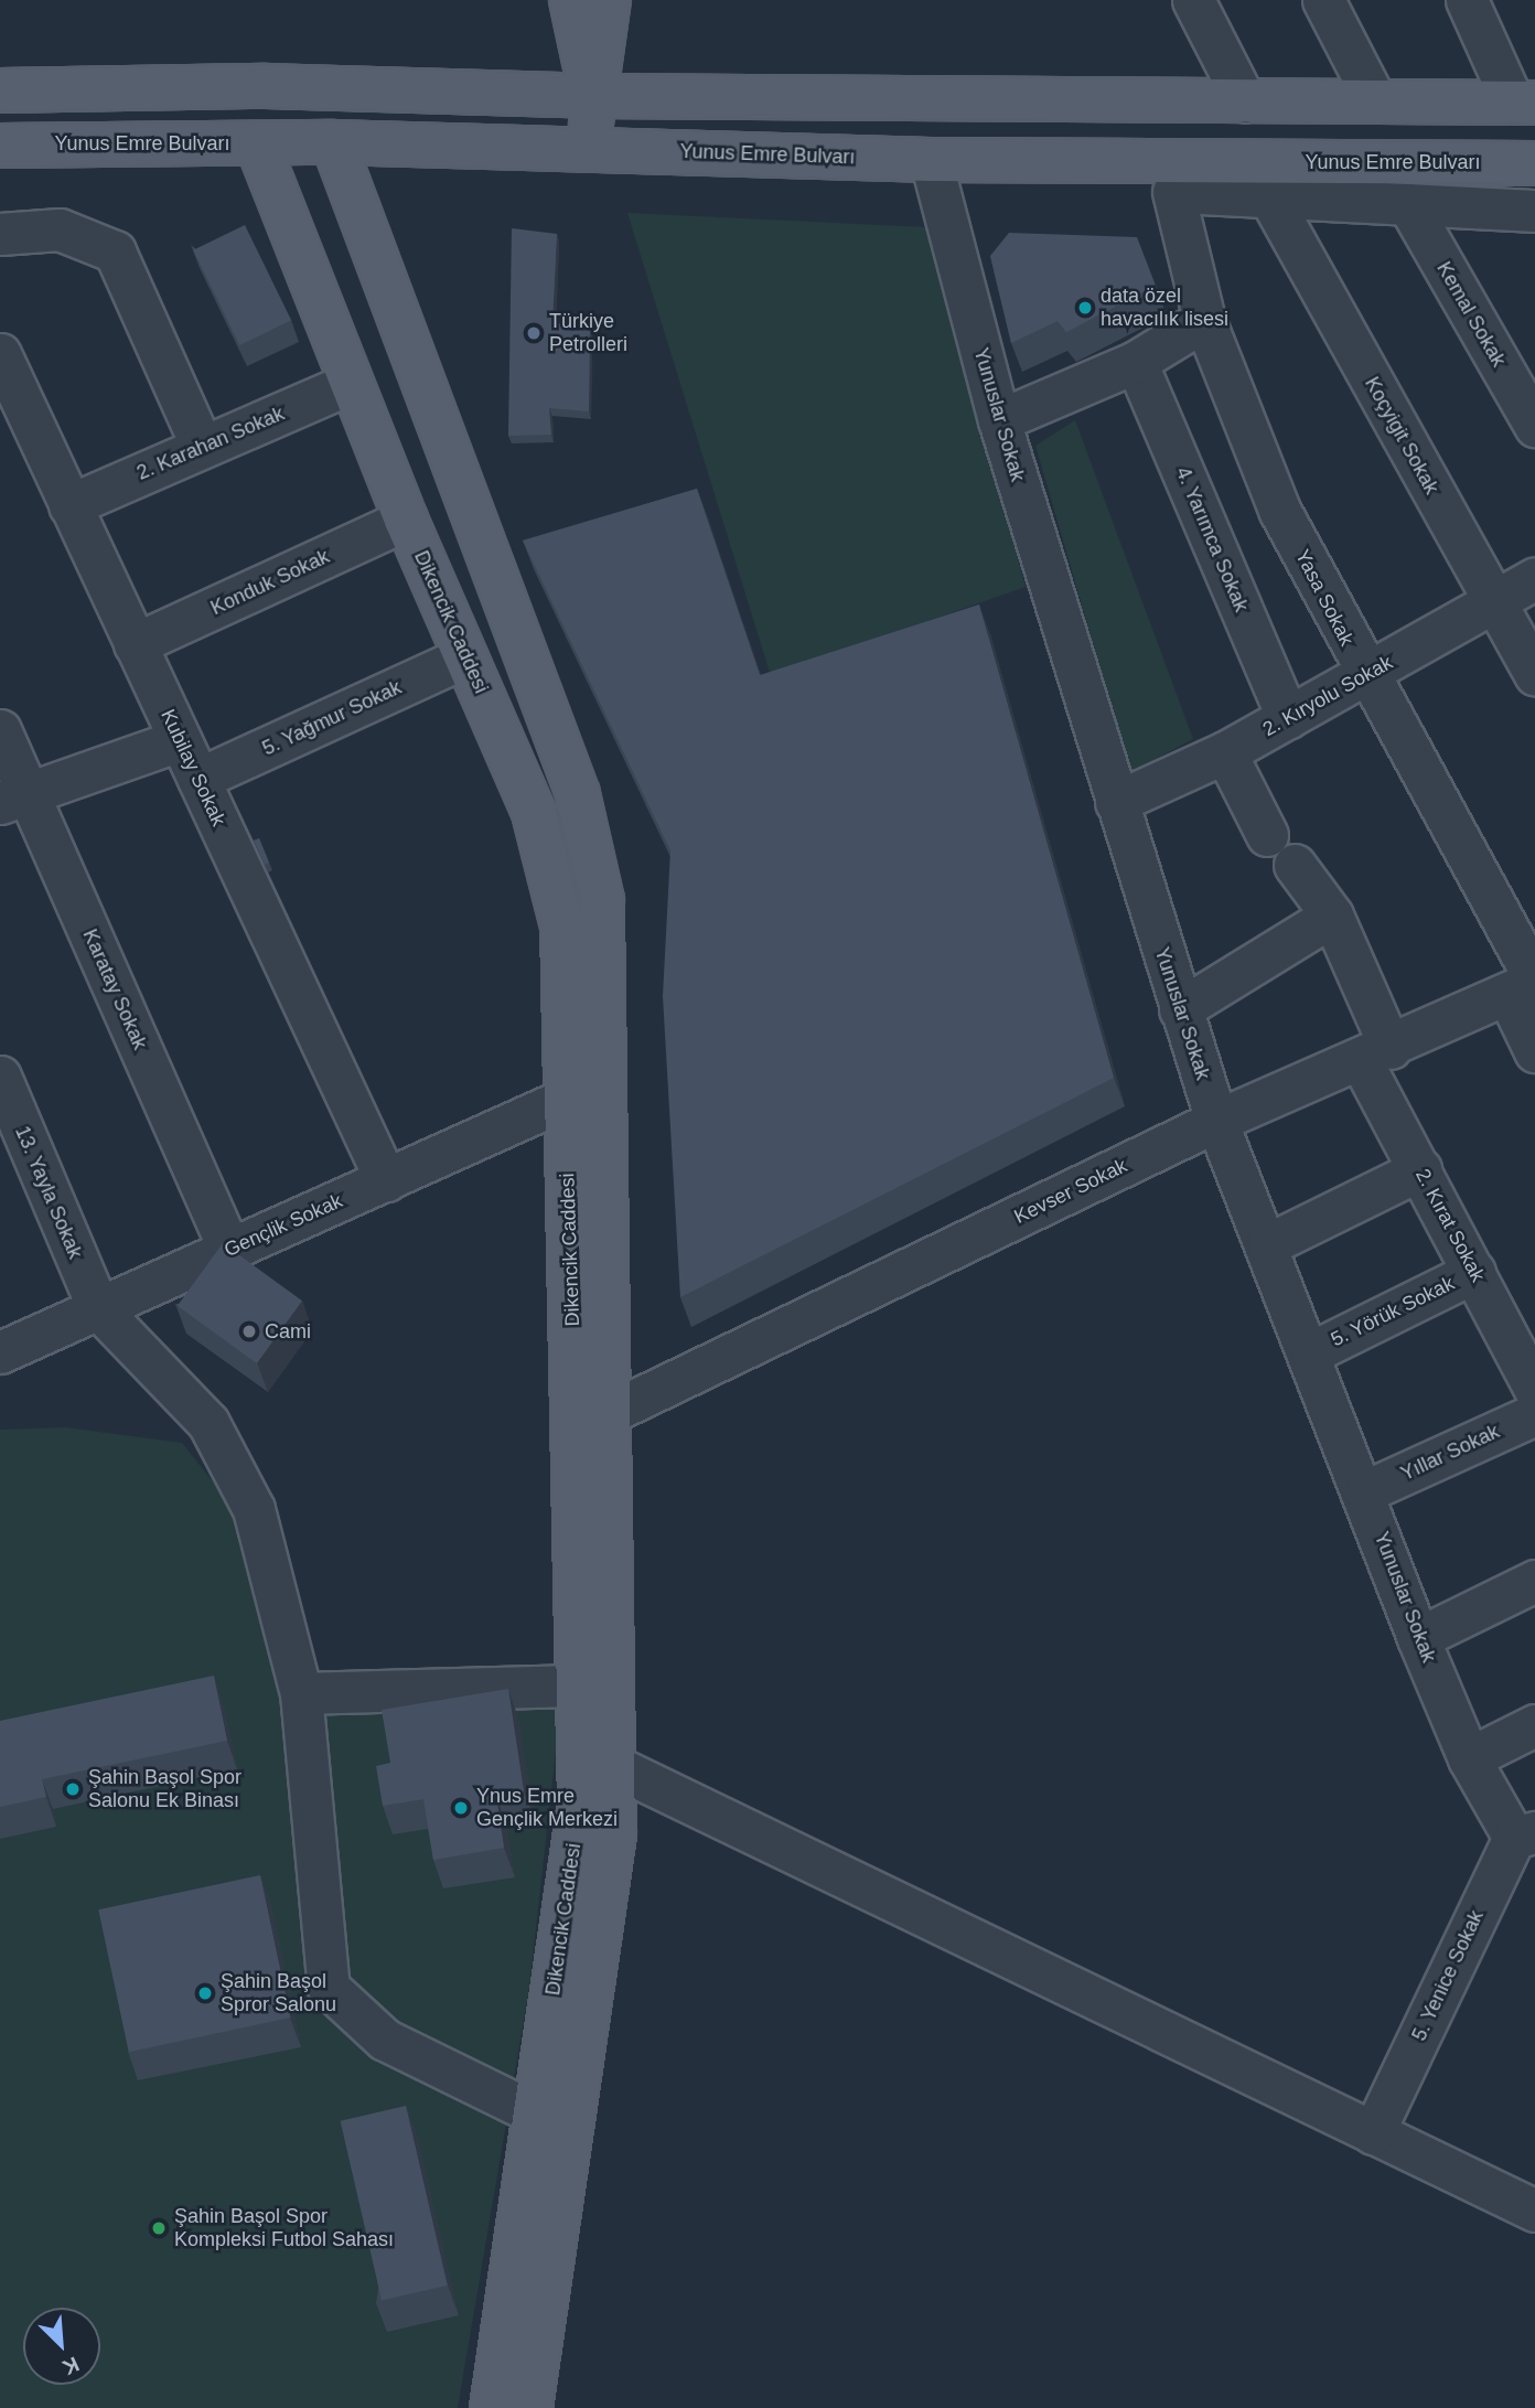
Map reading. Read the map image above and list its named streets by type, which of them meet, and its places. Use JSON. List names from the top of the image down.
{
  "streets": {
    "main road": ["Yunus Emre Bulvarı", "Dikencik Caddesi"],
    "street": [
      "Kemal Sokak",
      "Yunuslar Sokak",
      "Koçyigit Sokak",
      "2. Karahan Sokak",
      "4. Yarımca Sokak",
      "Konduk Sokak",
      "Yasa Sokak",
      "2. Kıryolu Sokak",
      "5. Yağmur Sokak",
      "Kubilay Sokak",
      "Karatay Sokak",
      "Kevser Sokak",
      "13. Yayla Sokak",
      "Gençlik Sokak",
      "2. Kırat Sokak",
      "5. Yörük Sokak",
      "Yıllar Sokak",
      "5. Yenice Sokak"
    ]
  },
  "crossings": [
    ["Yunus Emre Bulvarı", "Yunuslar Sokak"],
    ["Yunus Emre Bulvarı", "Dikencik Caddesi"],
    ["Yunuslar Sokak", "2. Kıryolu Sokak"],
    ["Yunuslar Sokak", "Kevser Sokak"],
    ["Yunuslar Sokak", "5. Yörük Sokak"],
    ["Yunuslar Sokak", "Yıllar Sokak"],
    ["Yunuslar Sokak", "5. Yenice Sokak"],
    ["Koçyigit Sokak", "Yasa Sokak"],
    ["Koçyigit Sokak", "2. Kıryolu Sokak"],
    ["2. Karahan Sokak", "Dikencik Caddesi"],
    ["2. Karahan Sokak", "Kubilay Sokak"],
    ["4. Yarımca Sokak", "2. Kıryolu Sokak"],
    ["Konduk Sokak", "Dikencik Caddesi"],
    ["Konduk Sokak", "Kubilay Sokak"],
    ["Yasa Sokak", "2. Kıryolu Sokak"],
    ["Yasa Sokak", "Kevser Sokak"],
    ["Dikencik Caddesi", "5. Yağmur Sokak"],
    ["Dikencik Caddesi", "Kevser Sokak"],
    ["Dikencik Caddesi", "Gençlik Sokak"],
    ["5. Yağmur Sokak", "Kubilay Sokak"],
    ["Kubilay Sokak", "Gençlik Sokak"],
    ["Karatay Sokak", "Gençlik Sokak"],
    ["Kevser Sokak", "2. Kırat Sokak"],
    ["13. Yayla Sokak", "Gençlik Sokak"],
    ["2. Kırat Sokak", "5. Yörük Sokak"]
  ],
  "places": [
    "data özel havacılık lisesi",
    "Türkiye Petrolleri",
    "Cami",
    "Şahin Başol Spor Salonu Ek Binası",
    "Ynus Emre Gençlik Merkezi",
    "Şahin Başol Spror Salonu",
    "Şahin Başol Spor Kompleksi Futbol Sahası"
  ],
  "north": "bottom right"
}
